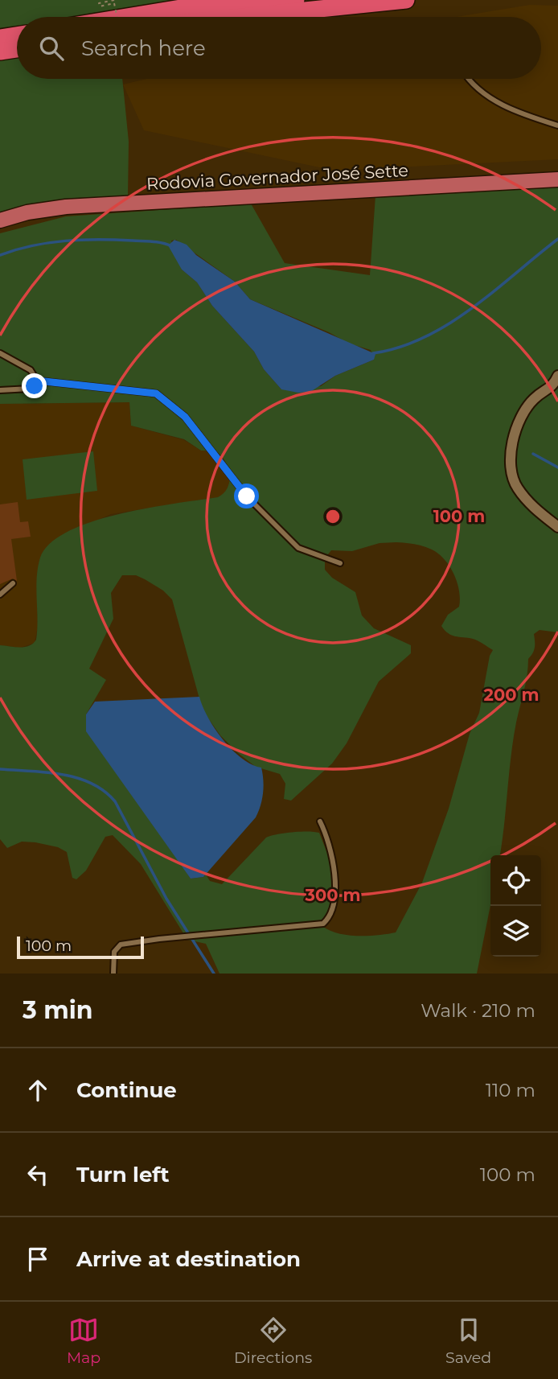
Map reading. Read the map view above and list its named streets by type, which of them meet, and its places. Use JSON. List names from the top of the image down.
{
  "streets": {
    "main road": ["Rodovia Governador José Sette"]
  },
  "scale_bar": "100 m",
  "page": {
    "search": "Search here",
    "scale": "100 m",
    "heading": ["3 min", "Walk · 210 m"],
    "list": [
      ["Continue", "110 m"],
      ["Turn left", "100 m"],
      "Arrive at destination"
    ],
    "nav": ["Map", "Directions", "Saved"]
  },
  "rings": ["100 m", "200 m", "300 m"]
}
